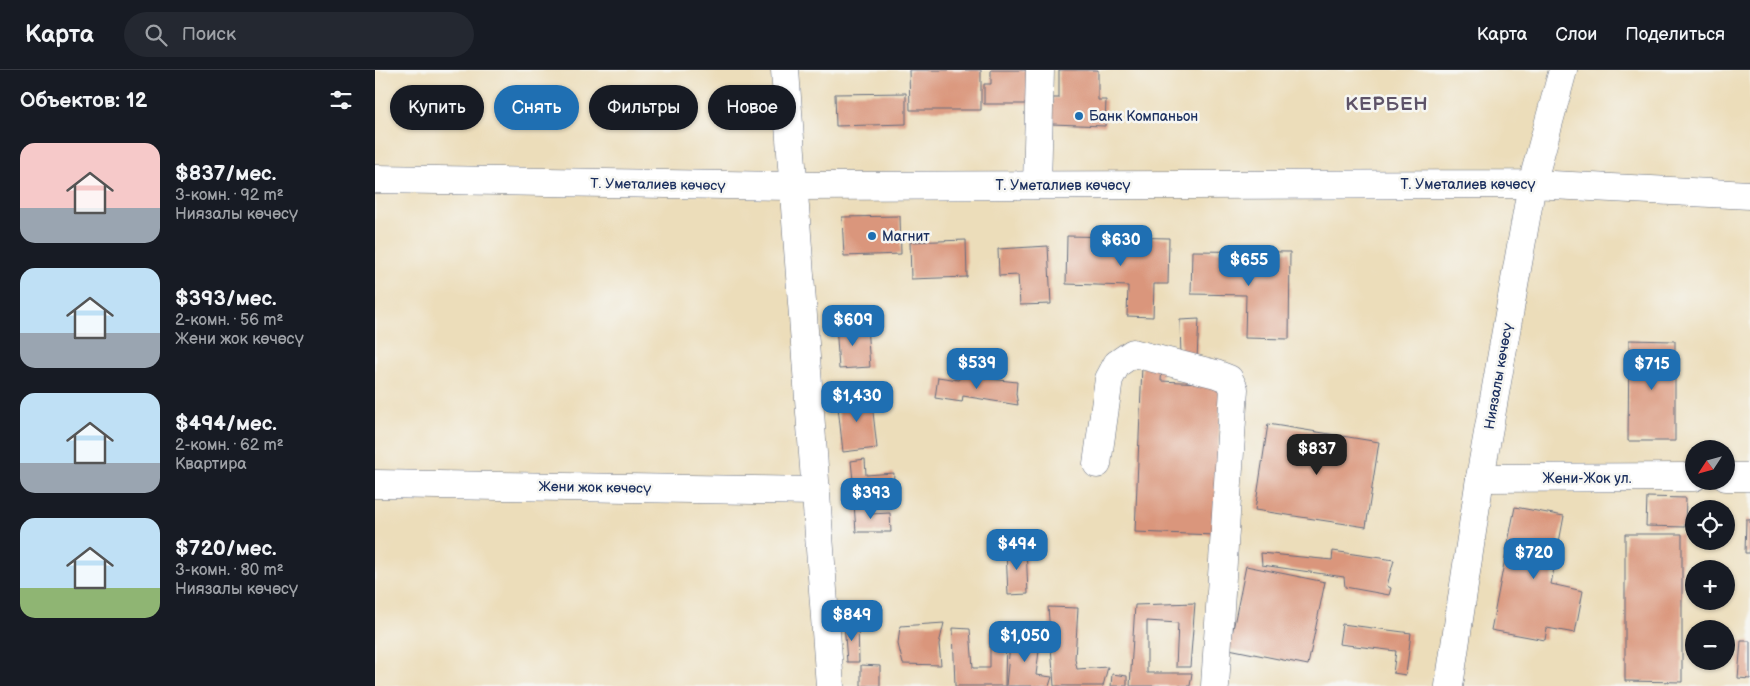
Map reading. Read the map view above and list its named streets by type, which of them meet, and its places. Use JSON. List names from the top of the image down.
{
  "streets": {
    "street": [
      "Т. Уметалиев көчөсү",
      "Ниязалы көчөсү",
      "Жени-Жок ул.",
      "Жени жок көчөсү"
    ]
  },
  "crossings": [
    ["Т. Уметалиев көчөсү", "Ниязалы көчөсү"],
    ["Ниязалы көчөсү", "Жени-Жок ул."]
  ],
  "districts": ["КЕРБЕН"],
  "places": ["Банк Компаньон", "Магнит"],
  "north": "bottom left",
  "page": {
    "header": "Карта",
    "search": "Поиск",
    "nav": ["Карта", "Слои", "Поделиться"],
    "heading": "Объектов: 12",
    "chip": [
      "Купить",
      "Снять",
      "Фильтры",
      "Новое"
    ],
    "list": [
      {
        "name": "$837/мес.",
        "note": "3-комн. · 92 m² · Ниязалы көчөсү"
      },
      {
        "name": "$393/мес.",
        "note": "2-комн. · 56 m² · Жени жок көчөсү"
      },
      {
        "name": "$494/мес.",
        "note": "2-комн. · 62 m² · Квартира"
      },
      {
        "name": "$720/мес.",
        "note": "3-комн. · 80 m² · Ниязалы көчөсү"
      }
    ],
    "price": [
      "$630",
      "$655",
      "$609",
      "$539",
      "$715",
      "$1,430",
      "$837",
      "$393",
      "$494",
      "$720",
      "$849",
      "$1,050"
    ],
    "map_buttons": ["+", "−"]
  }
}
